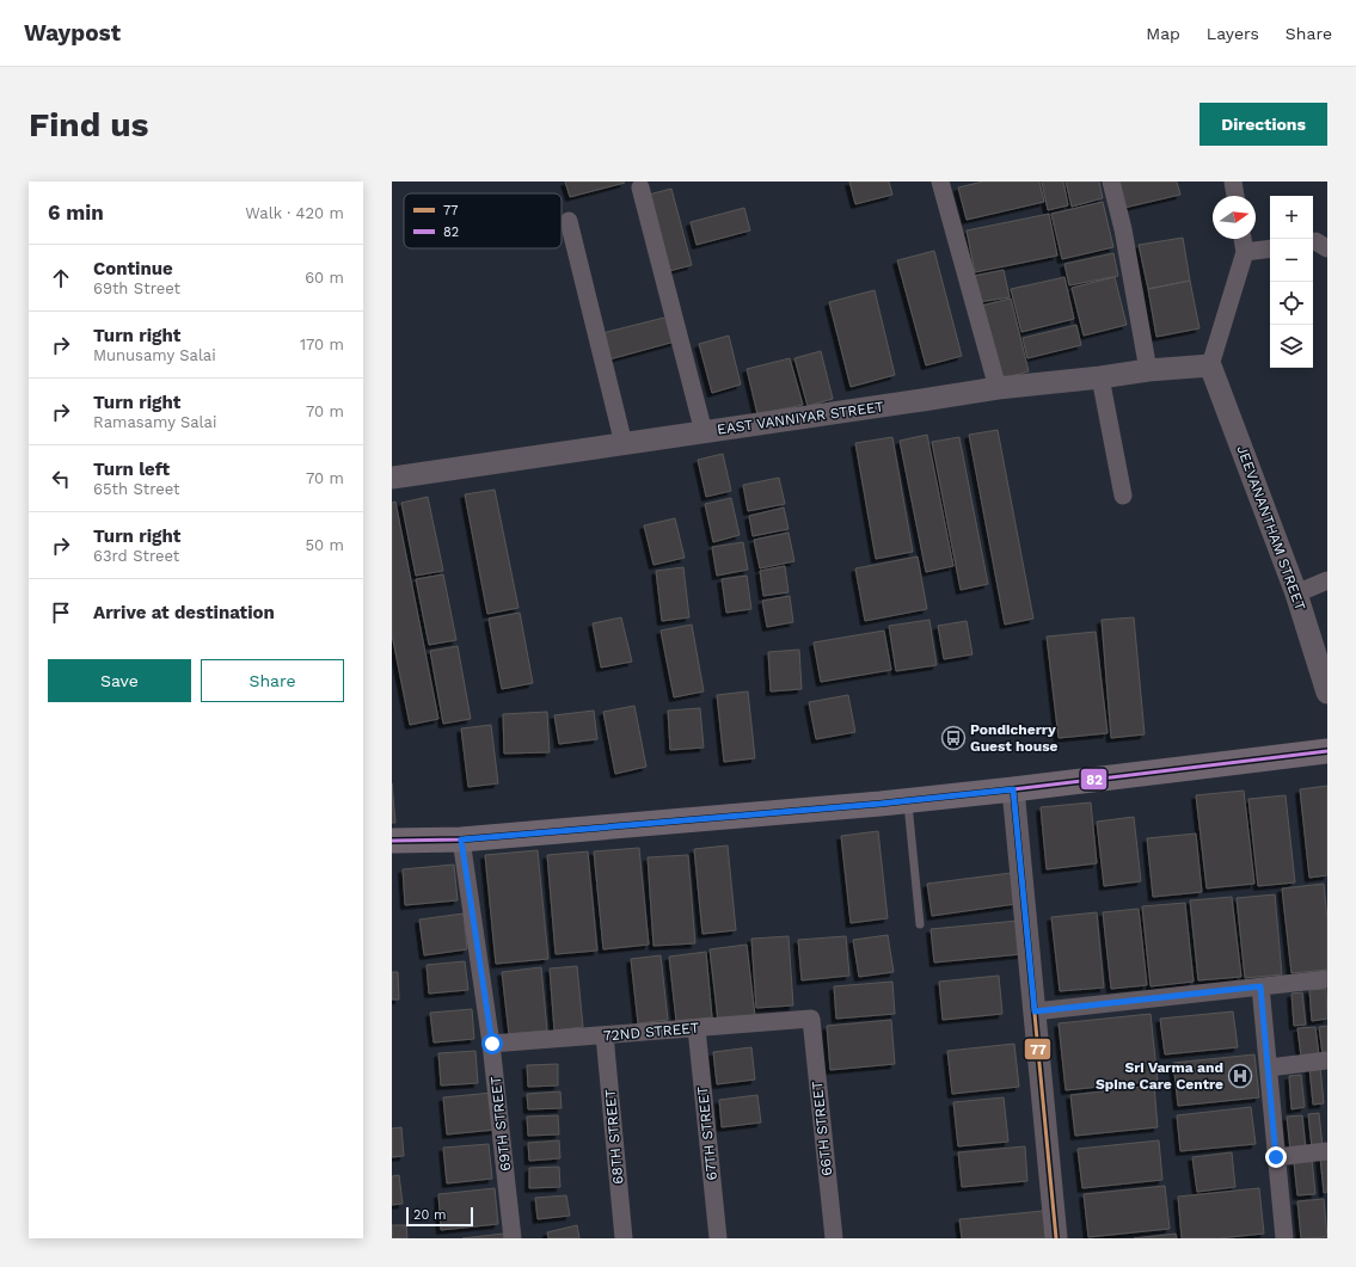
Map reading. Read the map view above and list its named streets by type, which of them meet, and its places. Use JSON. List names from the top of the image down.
{
  "streets": {
    "street": [
      "EAST VANNIYAR STREET",
      "JEEVANANTHAM STREET",
      "72ND STREET",
      "69TH STREET",
      "66TH STREET",
      "67TH STREET",
      "68TH STREET"
    ]
  },
  "crossings": [
    ["EAST VANNIYAR STREET", "JEEVANANTHAM STREET"],
    ["72ND STREET", "69TH STREET"],
    ["72ND STREET", "66TH STREET"],
    ["72ND STREET", "67TH STREET"],
    ["72ND STREET", "68TH STREET"]
  ],
  "places": {
    "bus stop": ["Pondicherry Guest house"],
    "hospital": ["Sri Varma and Spine Care Centre"]
  },
  "lines": ["transit line 82", "transit line 77"],
  "legend": ["77", "82"],
  "scale_bar": "20 m",
  "north": "right",
  "page": {
    "header": "Waypost",
    "nav": ["Map", "Layers", "Share"],
    "buttons": [
      "Directions",
      ["Save", "Share"]
    ],
    "title": "Find us",
    "heading": ["6 min", "Walk · 420 m"],
    "map_buttons": ["+", "−"],
    "list": [
      ["Continue", "69th Street", "60 m"],
      ["Turn right", "Munusamy Salai", "170 m"],
      ["Turn right", "Ramasamy Salai", "70 m"],
      ["Turn left", "65th Street", "70 m"],
      ["Turn right", "63rd Street", "50 m"],
      "Arrive at destination"
    ],
    "scale": "20 m"
  }
}
